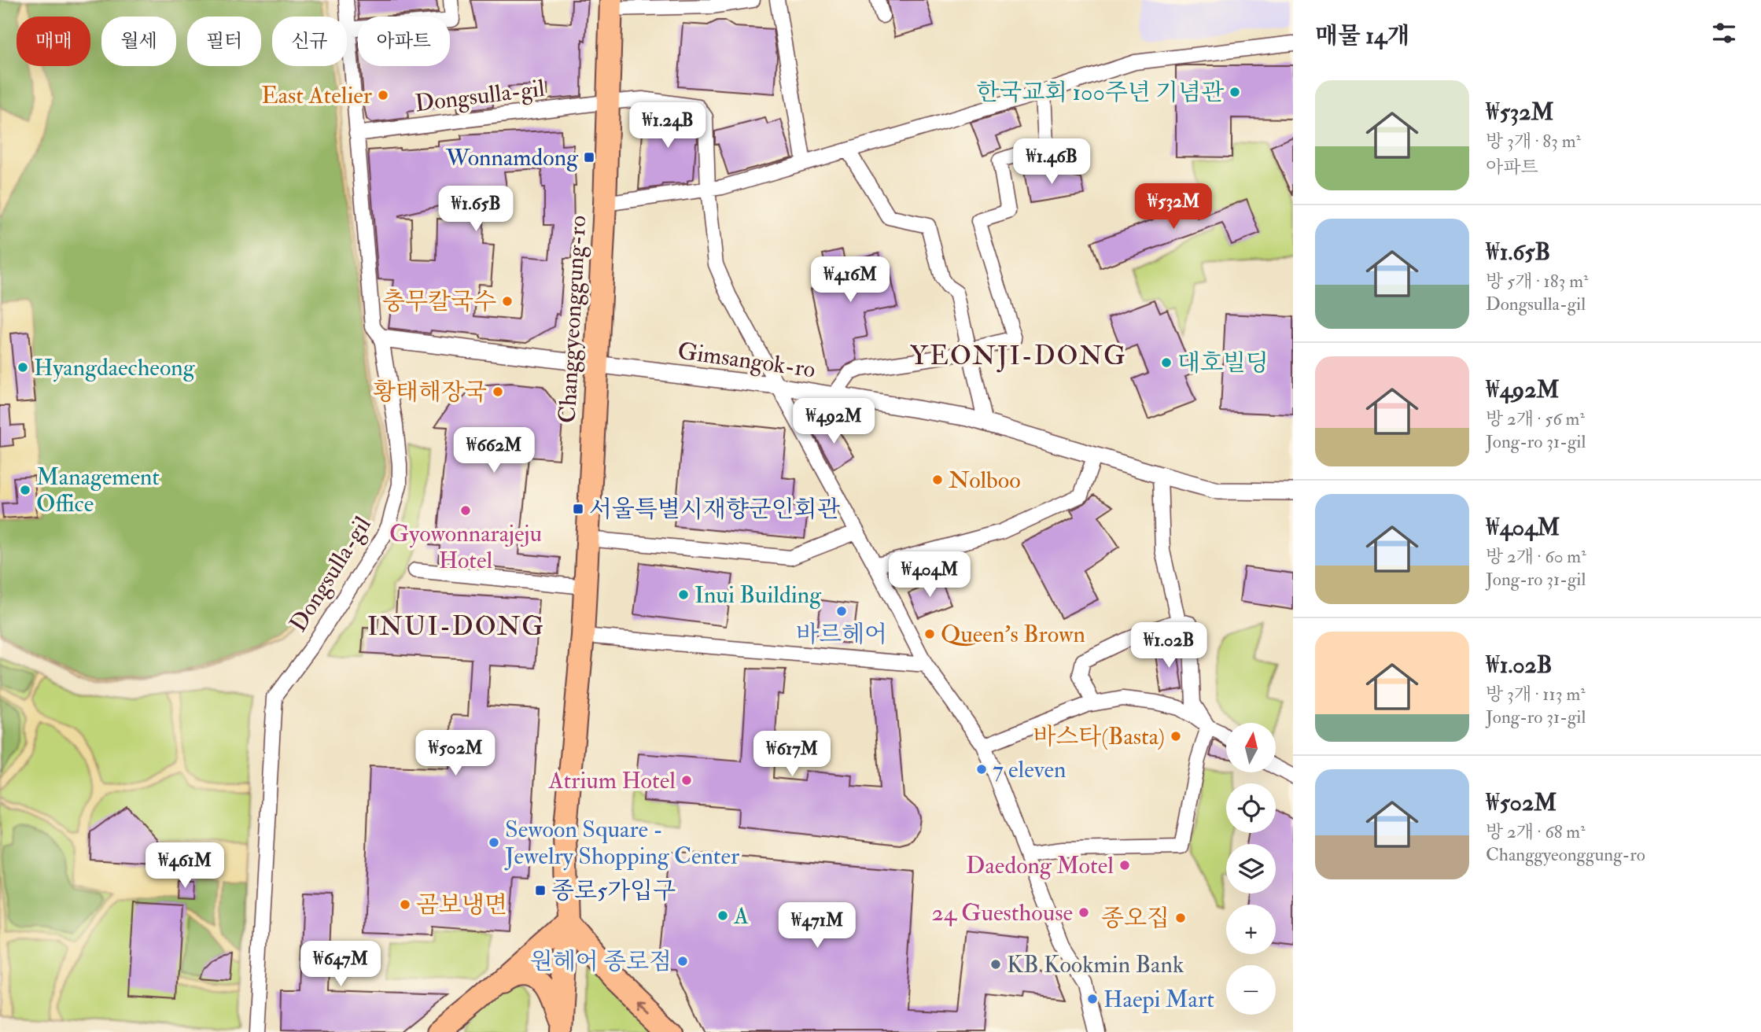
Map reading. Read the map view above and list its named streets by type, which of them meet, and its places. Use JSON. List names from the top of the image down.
{
  "streets": {
    "main road": ["Changgyeonggung-ro"],
    "street": ["Dongsulla-gil", "Gimsangok-ro"]
  },
  "crossings": [
    ["Dongsulla-gil", "Changgyeonggung-ro"],
    ["Changgyeonggung-ro", "Gimsangok-ro"]
  ],
  "districts": ["YEONJI-DONG", "INUI-DONG"],
  "places": {
    "other": [
      "한국교회 100주년 기념관",
      "East Atelier",
      "충무칼국수",
      "대호빌딩",
      "Hyangdaecheong",
      "황태해장국",
      "Nolboo",
      "Management Office",
      "Gyowonnarajeju Hotel",
      "Inui Building",
      "바르헤어",
      "Queen's Brown",
      "바스타(Basta)",
      "7 eleven",
      "Atrium Hotel",
      "Sewoon Square - Jewelry Shopping Center",
      "Daedong Motel",
      "곰보냉면",
      "24 Guesthouse",
      "A",
      "종오집",
      "원헤어 종로점",
      "KB Kookmin Bank",
      "Haepi Mart"
    ],
    "transit": ["Wonnamdong", "서울특별시재향군인회관", "종로5가입구"]
  },
  "north": "top",
  "page": {
    "heading": "매물 14개",
    "chip": [
      "매매",
      "월세",
      "필터",
      "신규",
      "아파트"
    ],
    "list": [
      {
        "name": "₩532M",
        "note": "방 3개 · 83 m² · 아파트"
      },
      {
        "name": "₩1.65B",
        "note": "방 5개 · 183 m² · Dongsulla-gil"
      },
      {
        "name": "₩492M",
        "note": "방 2개 · 56 m² · Jong-ro 31-gil"
      },
      {
        "name": "₩404M",
        "note": "방 2개 · 60 m² · Jong-ro 31-gil"
      },
      {
        "name": "₩1.02B",
        "note": "방 3개 · 113 m² · Jong-ro 31-gil"
      },
      {
        "name": "₩502M",
        "note": "방 2개 · 68 m² · Changgyeonggung-ro"
      }
    ],
    "price": [
      "₩1.24B",
      "₩1.46B",
      "₩532M",
      "₩1.65B",
      "₩416M",
      "₩492M",
      "₩662M",
      "₩404M",
      "₩1.02B",
      "₩502M",
      "₩617M",
      "₩461M",
      "₩471M",
      "₩647M"
    ],
    "map_buttons": ["+", "−"]
  }
}
